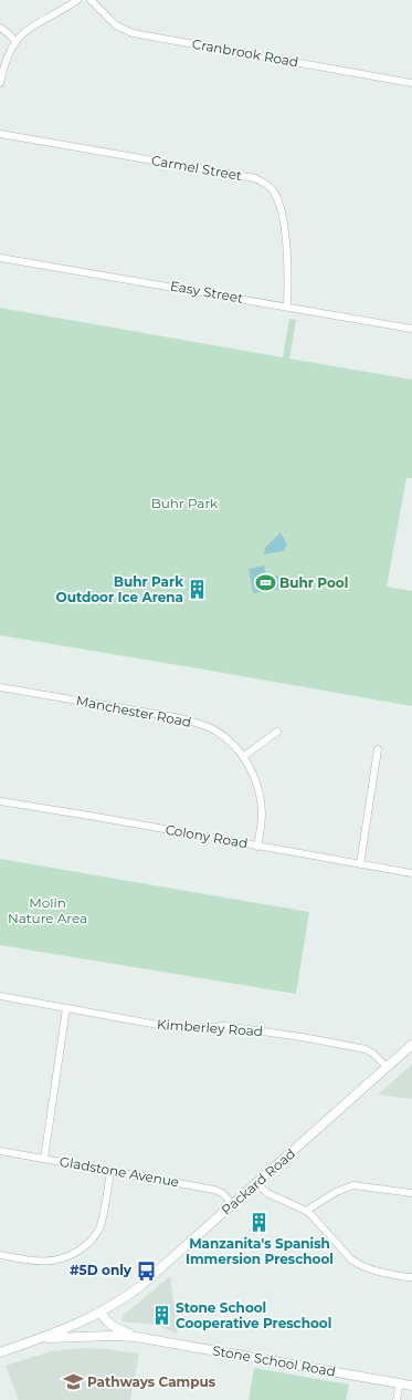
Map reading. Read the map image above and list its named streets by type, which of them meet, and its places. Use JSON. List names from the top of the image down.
{
  "streets": {
    "main road": ["Packard Road", "Stone School Road"],
    "street": [
      "Cranbrook Road",
      "Carmel Street",
      "Easy Street",
      "Manchester Road",
      "Colony Road",
      "Kimberley Road",
      "Gladstone Avenue"
    ]
  },
  "crossings": [
    ["Carmel Street", "Easy Street"],
    ["Manchester Road", "Colony Road"],
    ["Kimberley Road", "Packard Road"],
    ["Gladstone Avenue", "Packard Road"]
  ],
  "parks": ["Buhr Park", "Molin Nature Area"],
  "places": {
    "sports": ["Buhr Pool"],
    "building": ["Buhr Park Outdoor Ice Arena", "Manzanita's Spanish Immersion Preschool", "Stone School Cooperative Preschool"],
    "bus stop": ["#5D only"],
    "school or university": ["Pathways Campus"]
  }
}
